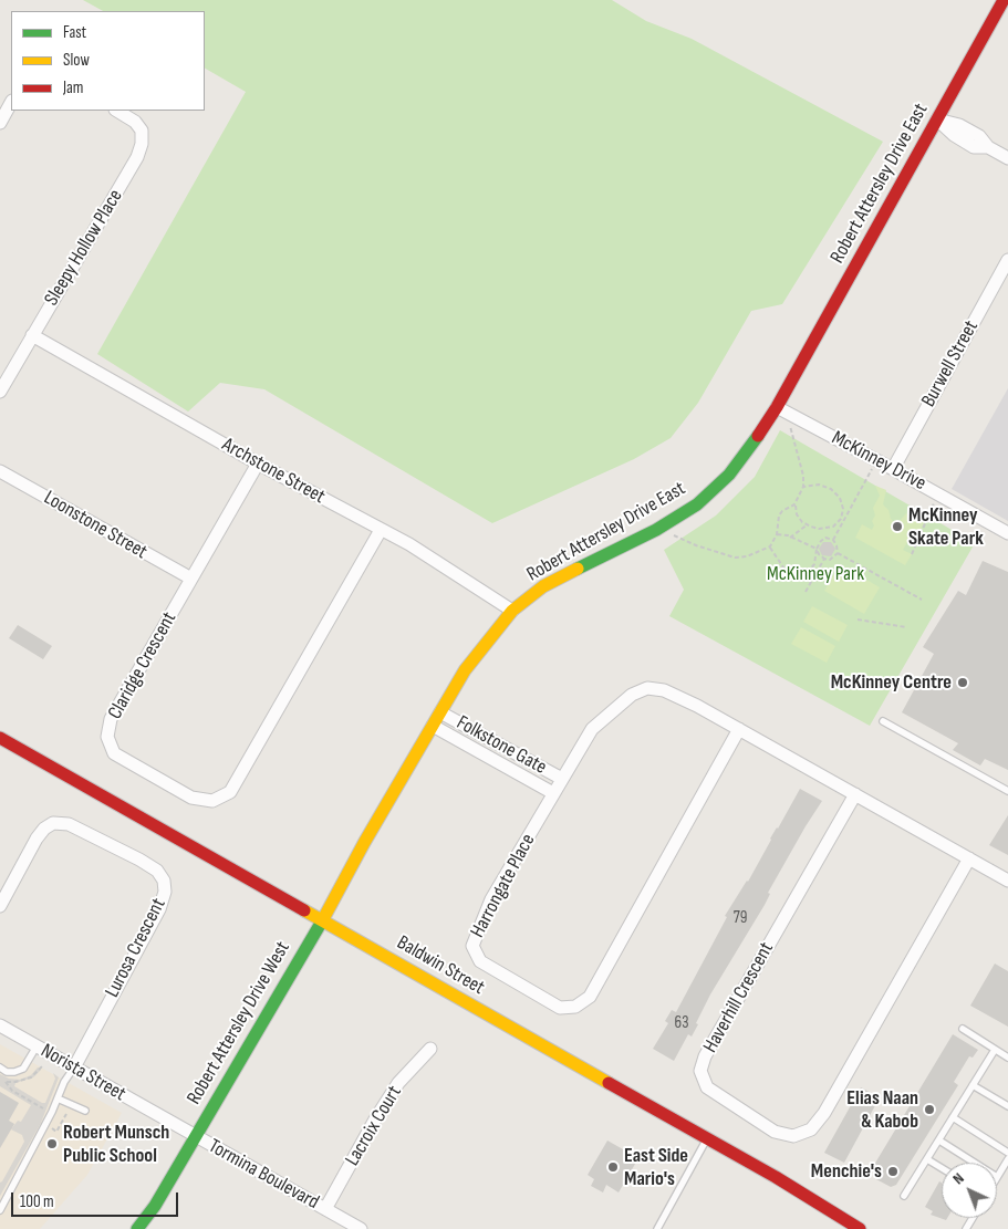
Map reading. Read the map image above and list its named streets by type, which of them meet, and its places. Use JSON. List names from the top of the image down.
{
  "streets": {
    "street": [
      "Robert Attersley Drive East",
      "Sleepy Hollow Place",
      "Burwell Street",
      "McKinney Drive",
      "Archstone Street",
      "Loonstone Street",
      "Claridge Crescent",
      "Folkstone Gate",
      "Harrongate Place",
      "Lurosa Crescent",
      "Baldwin Street",
      "Haverhill Crescent",
      "Robert Attersley Drive West",
      "Norista Street",
      "Lacroix Court",
      "Tormina Boulevard"
    ]
  },
  "crossings": [
    ["Robert Attersley Drive East", "McKinney Drive"],
    ["Robert Attersley Drive East", "Archstone Street"],
    ["Robert Attersley Drive East", "Folkstone Gate"],
    ["Robert Attersley Drive East", "Baldwin Street"],
    ["Robert Attersley Drive East", "Robert Attersley Drive West"],
    ["Sleepy Hollow Place", "Archstone Street"],
    ["Burwell Street", "McKinney Drive"],
    ["Archstone Street", "Claridge Crescent"],
    ["Loonstone Street", "Claridge Crescent"],
    ["Folkstone Gate", "Harrongate Place"],
    ["Harrongate Place", "Haverhill Crescent"],
    ["Lurosa Crescent", "Norista Street"],
    ["Baldwin Street", "Robert Attersley Drive West"],
    ["Robert Attersley Drive West", "Norista Street"],
    ["Robert Attersley Drive West", "Tormina Boulevard"],
    ["Norista Street", "Tormina Boulevard"],
    ["Lacroix Court", "Tormina Boulevard"]
  ],
  "parks": ["McKinney Park"],
  "places": [
    "McKinney Skate Park",
    "McKinney Centre",
    "Elias Naan & Kabob",
    "Robert Munsch Public School",
    "East Side Mario's",
    "Menchie's"
  ],
  "house_numbers": ["79", "63"],
  "legend": ["Fast", "Slow", "Jam"],
  "scale_bar": "100 m",
  "north": "top left"
}
